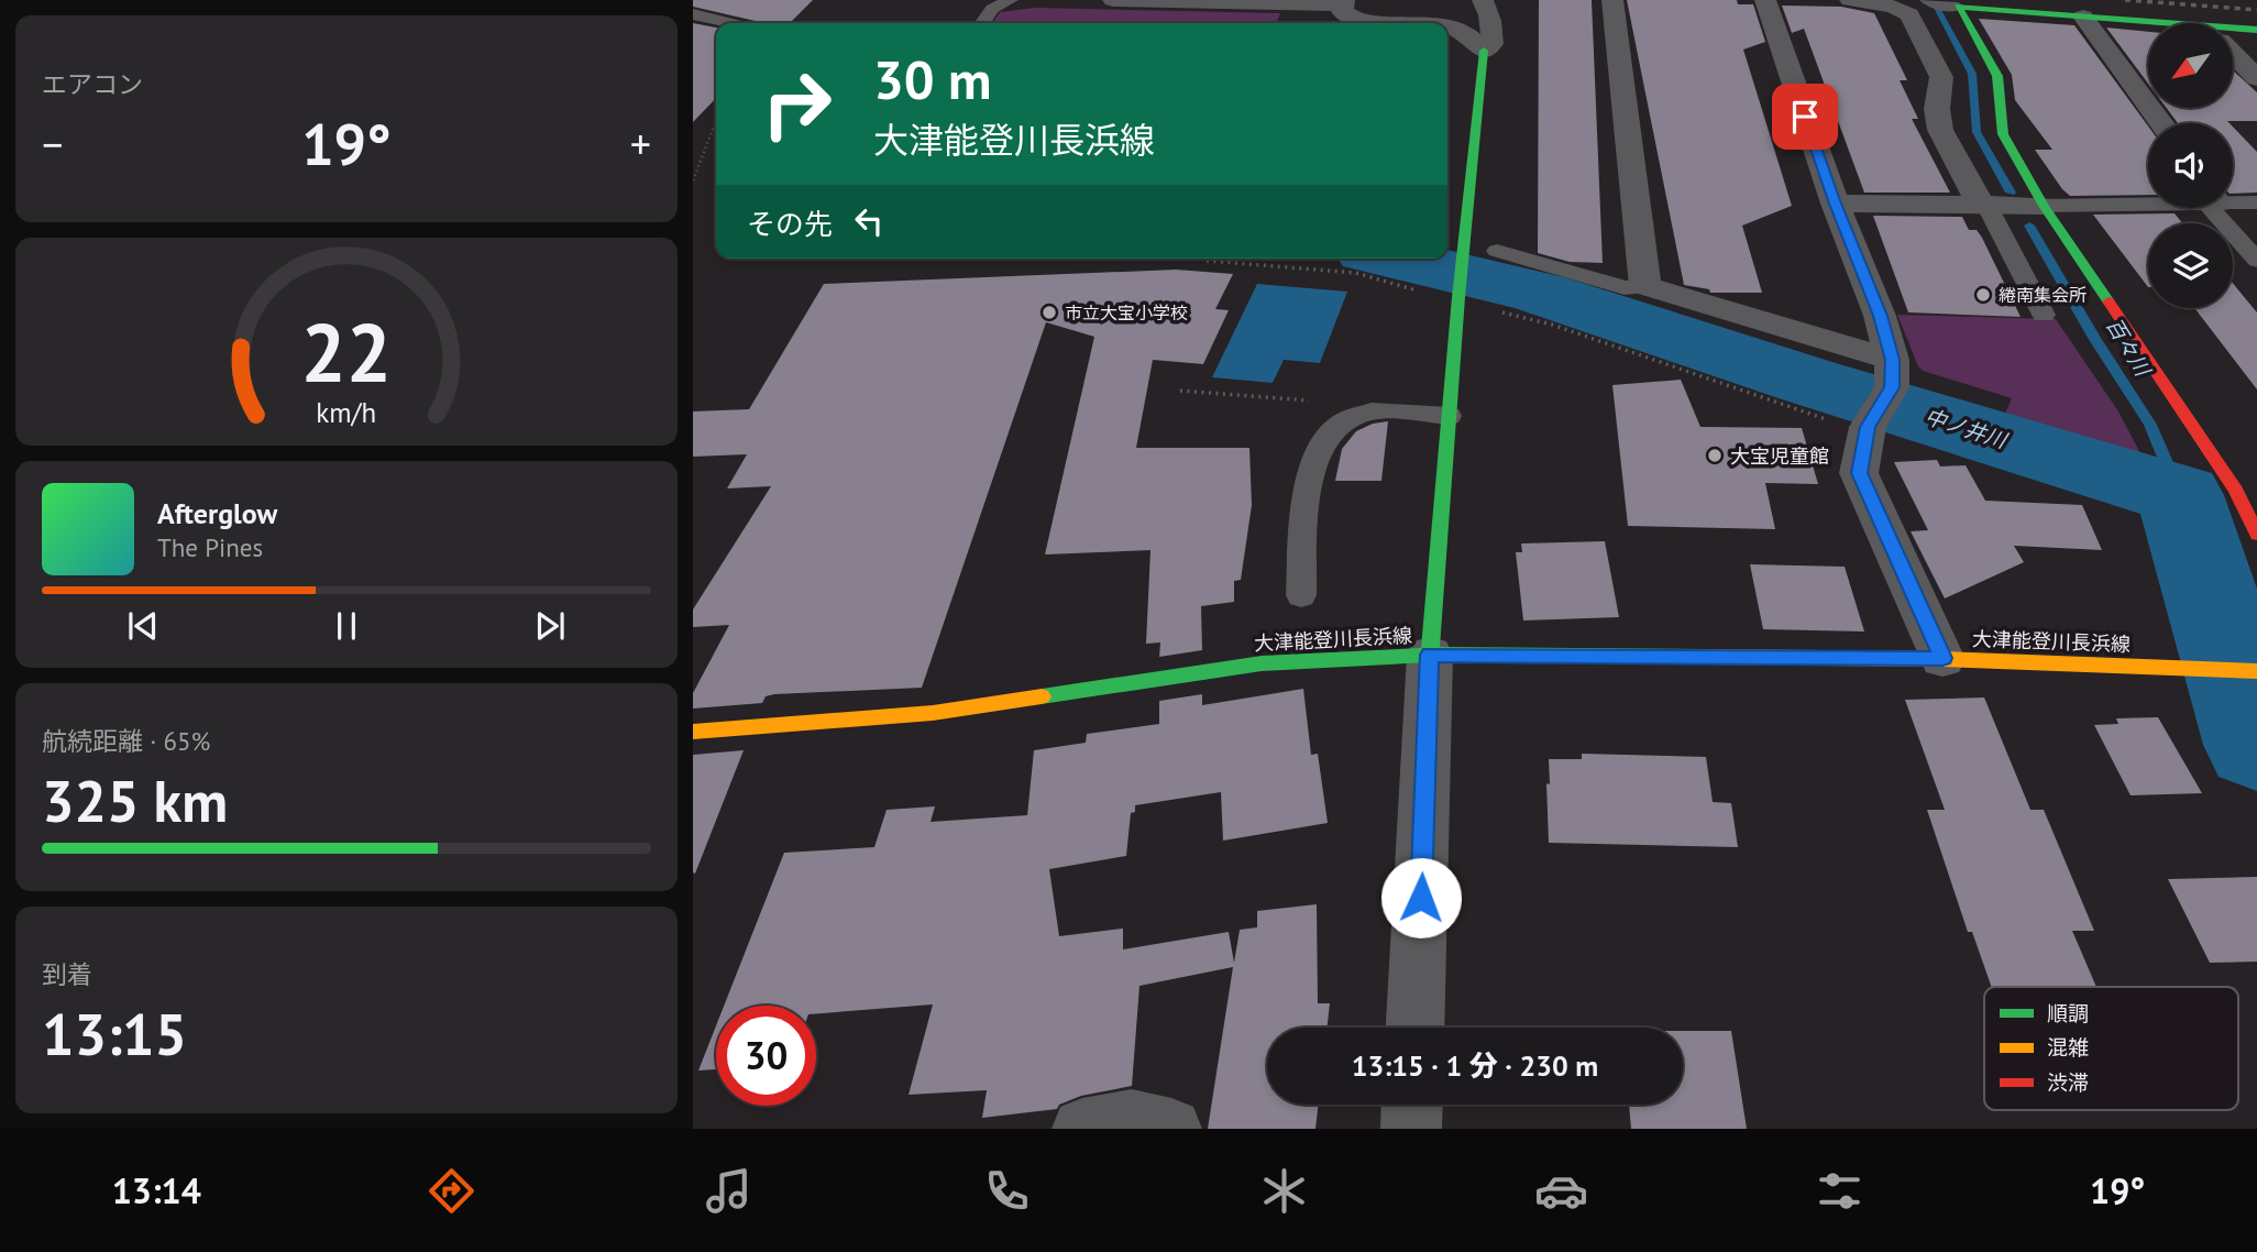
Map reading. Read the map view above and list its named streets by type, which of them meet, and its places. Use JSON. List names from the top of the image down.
{
  "streets": {
    "street": ["大津能登川長浜線"]
  },
  "water": ["百々川", "中ノ井川"],
  "places": ["綣南集会所", "市立大宝小学校", "大宝児童館"],
  "legend": ["順調", "混雑", "渋滞"],
  "north": "bottom left",
  "page": {
    "tile": [
      "エアコン",
      ["航続距離 · 65%", "325 km"],
      ["到着", "13:15"]
    ],
    "turn": ["30 m", "大津能登川長浜線"],
    "heat": ["−", "19°", "+"],
    "then": "その先",
    "song": ["Afterglow", "The Pines"],
    "limit": "30",
    "trip": "13:15 · 1 分 · 230 m",
    "tabs": ["13:14", "19°"],
    "gauge": ["22", "km/h"]
  }
}
